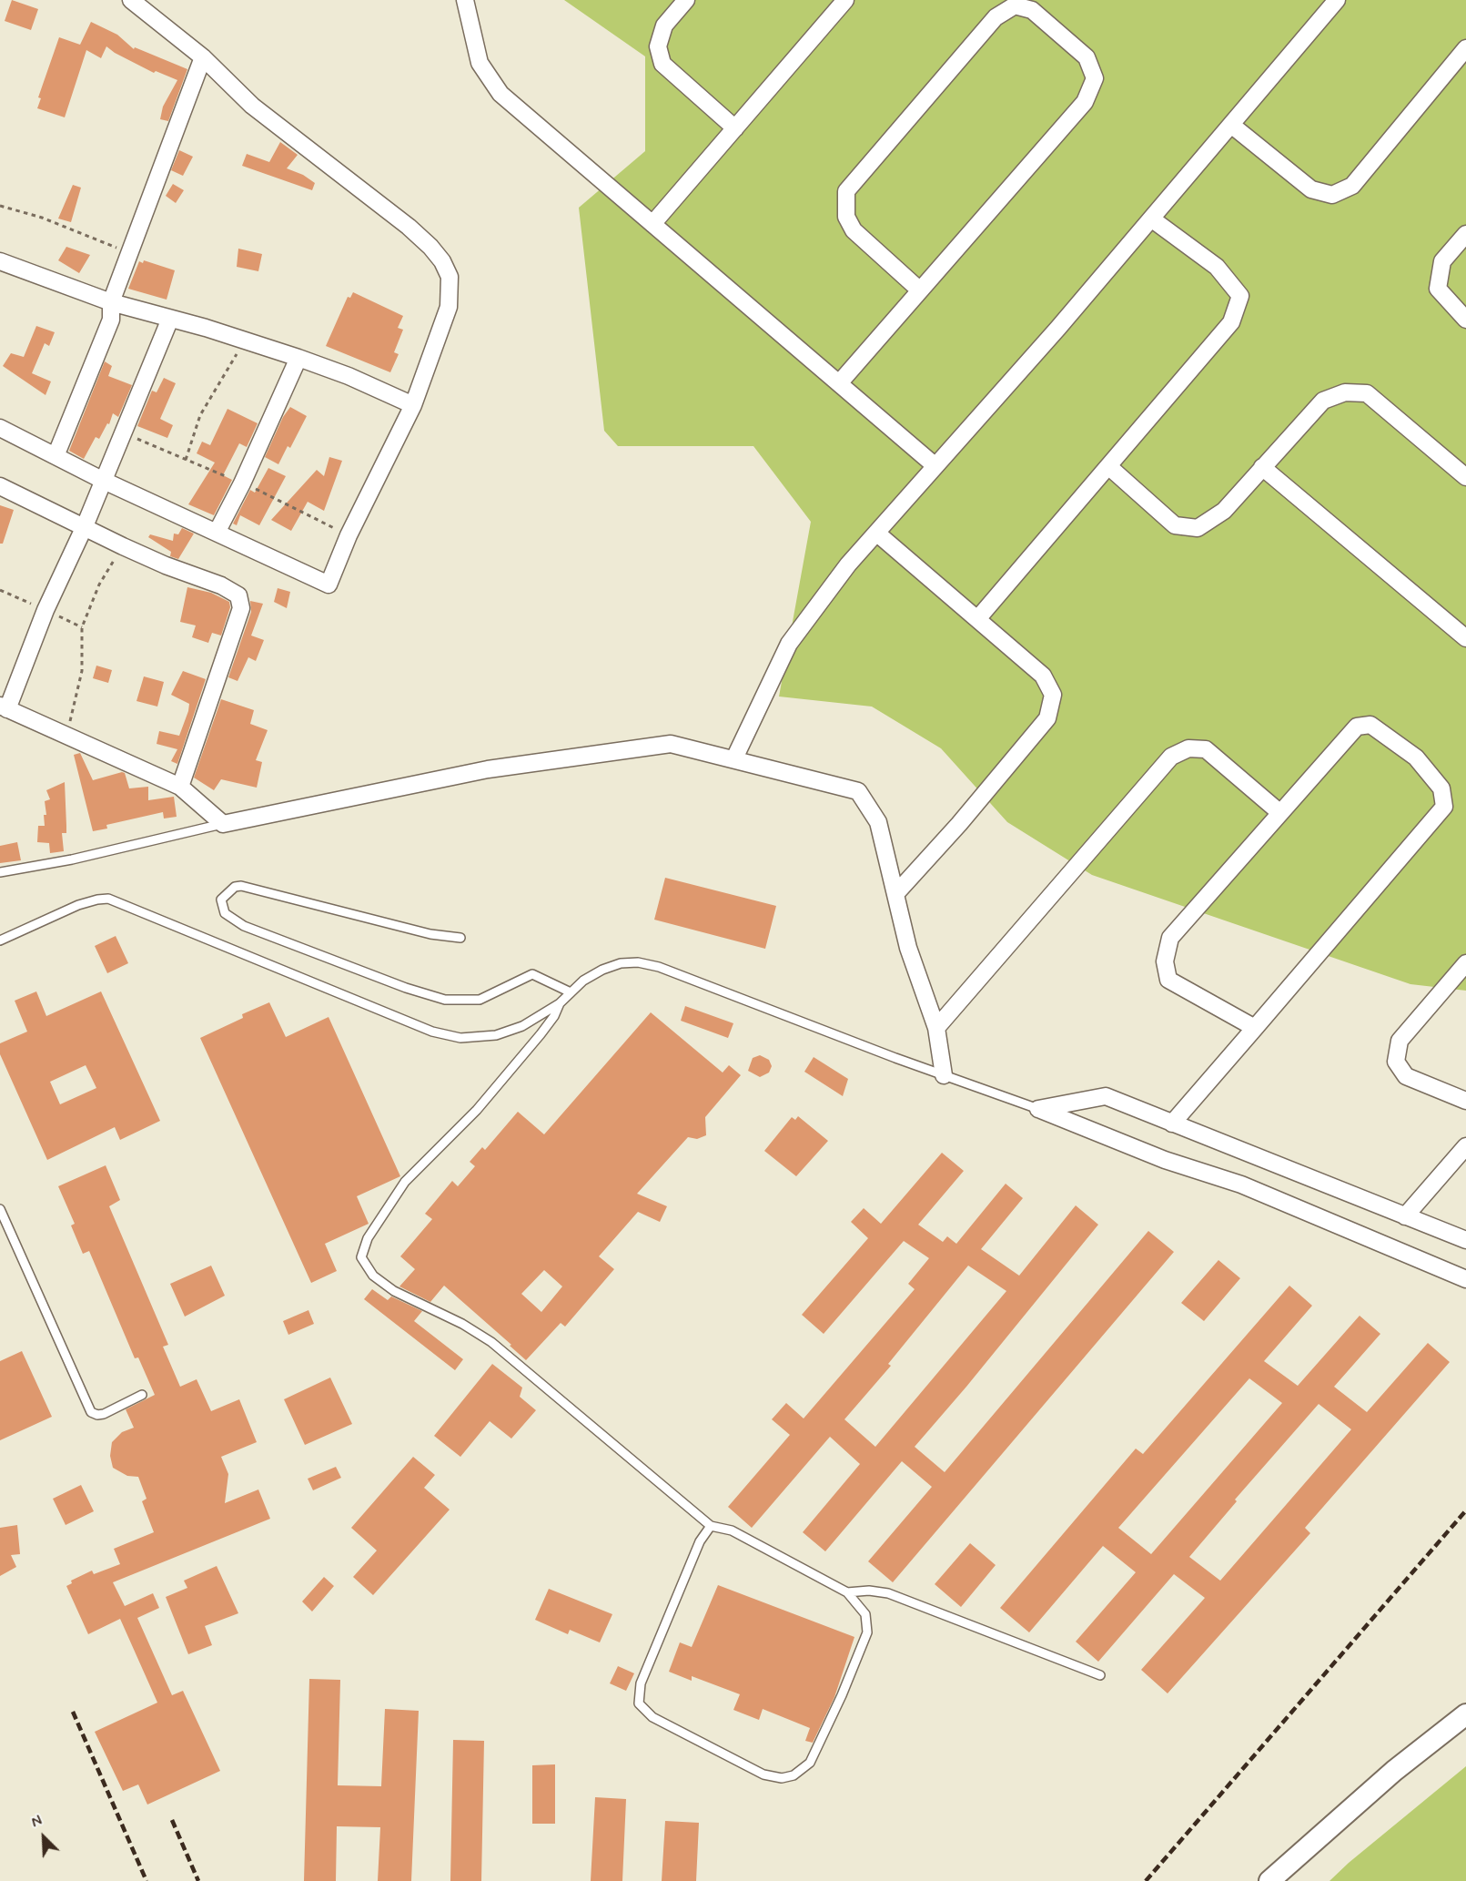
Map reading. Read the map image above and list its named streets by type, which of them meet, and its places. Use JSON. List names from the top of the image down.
{
  "north": "top left"
}
